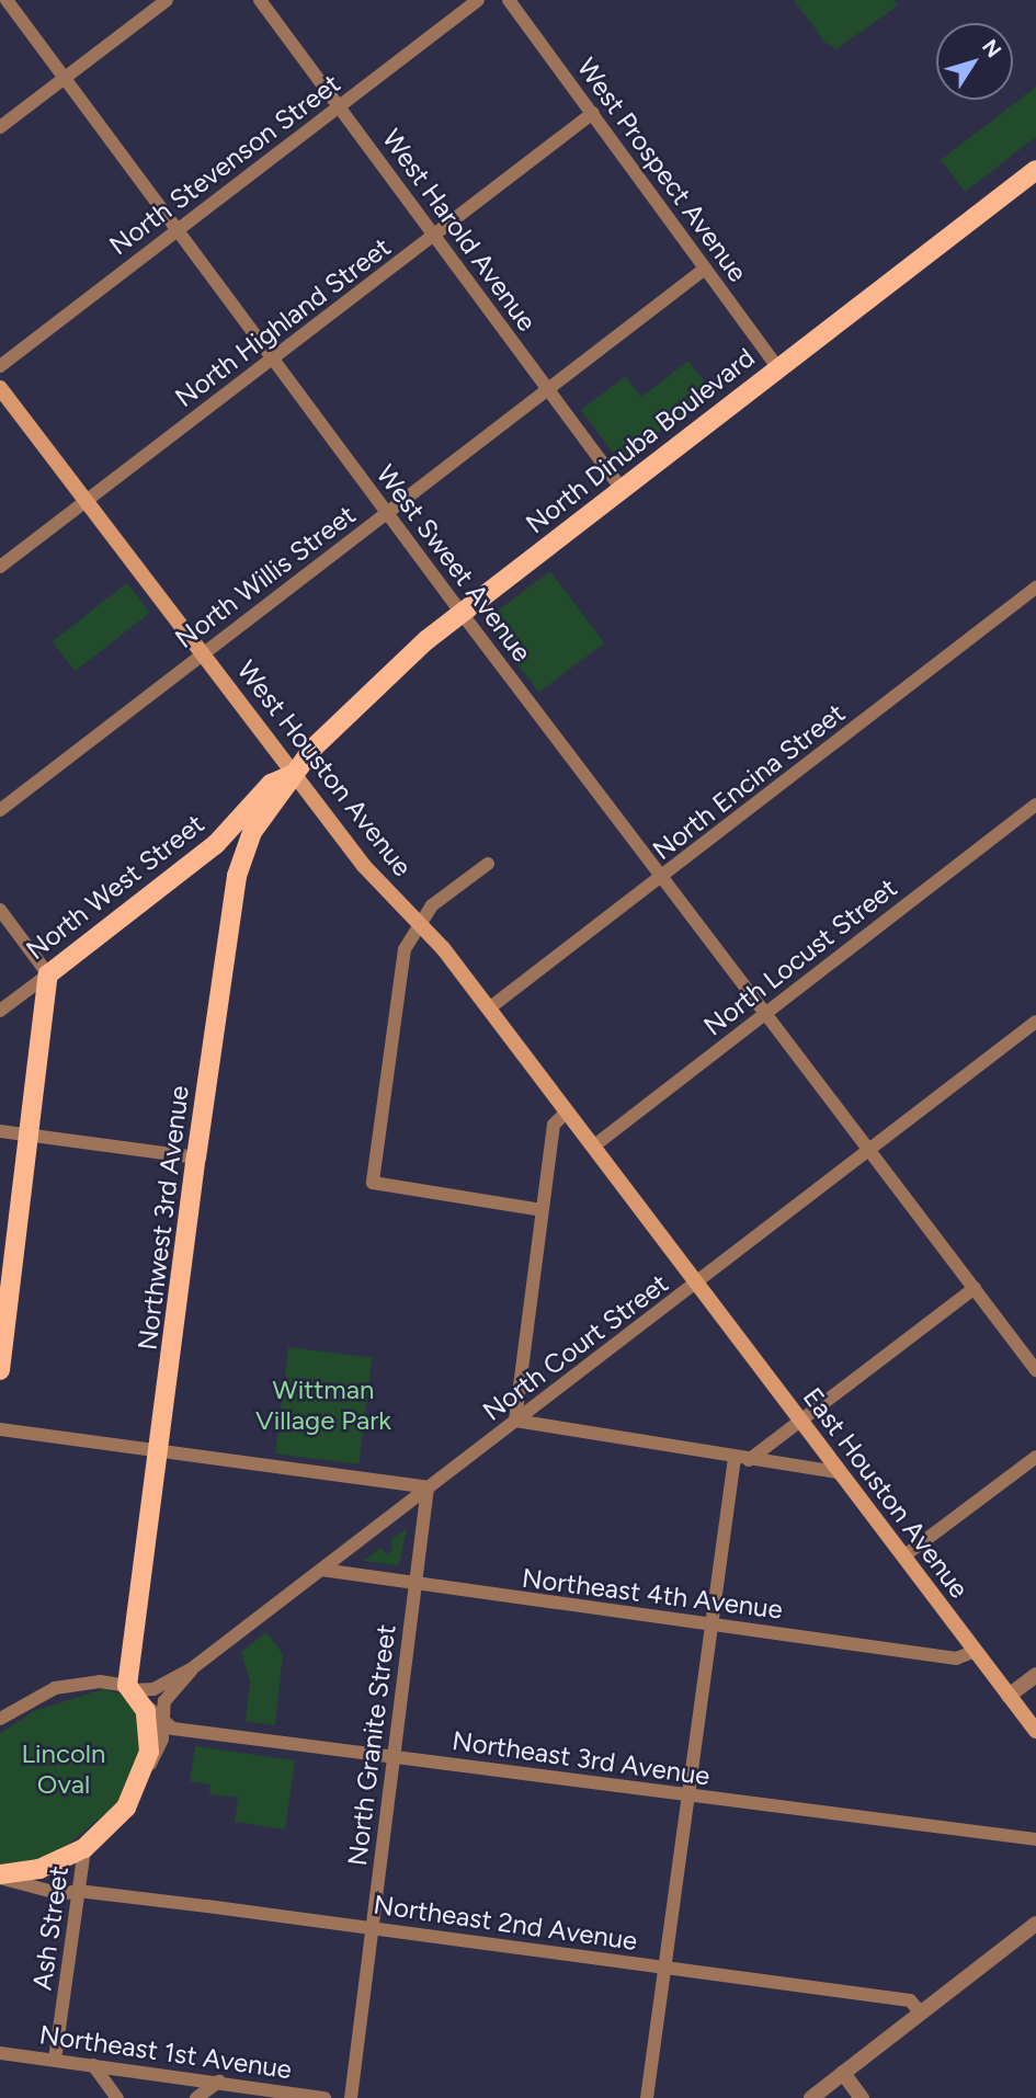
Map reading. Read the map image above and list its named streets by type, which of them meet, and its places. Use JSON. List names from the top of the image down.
{
  "streets": {
    "main road": [
      "North Dinuba Boulevard",
      "West Houston Avenue",
      "North West Street",
      "Northwest 3rd Avenue",
      "East Houston Avenue"
    ],
    "street": [
      "North Stevenson Street",
      "West Prospect Avenue",
      "West Harold Avenue",
      "North Highland Street",
      "West Sweet Avenue",
      "North Willis Street",
      "North Encina Street",
      "North Locust Street",
      "North Court Street",
      "Northeast 4th Avenue",
      "North Granite Street",
      "Northeast 3rd Avenue",
      "Northeast 2nd Avenue",
      "Ash Street",
      "Northeast 1st Avenue"
    ]
  },
  "crossings": [
    ["North Stevenson Street", "West Harold Avenue"],
    ["North Stevenson Street", "West Sweet Avenue"],
    ["West Prospect Avenue", "North Highland Street"],
    ["West Prospect Avenue", "North Dinuba Boulevard"],
    ["West Prospect Avenue", "North Willis Street"],
    ["West Harold Avenue", "North Highland Street"],
    ["West Harold Avenue", "North Dinuba Boulevard"],
    ["West Harold Avenue", "North Willis Street"],
    ["North Highland Street", "West Sweet Avenue"],
    ["North Highland Street", "West Houston Avenue"],
    ["North Dinuba Boulevard", "West Sweet Avenue"],
    ["North Dinuba Boulevard", "West Houston Avenue"],
    ["North Dinuba Boulevard", "North West Street"],
    ["North Dinuba Boulevard", "Northwest 3rd Avenue"],
    ["West Sweet Avenue", "North Willis Street"],
    ["West Sweet Avenue", "North Encina Street"],
    ["West Sweet Avenue", "North Locust Street"],
    ["West Sweet Avenue", "North Court Street"],
    ["North Willis Street", "West Houston Avenue"],
    ["West Houston Avenue", "North Encina Street"],
    ["West Houston Avenue", "North West Street"],
    ["West Houston Avenue", "North Locust Street"],
    ["West Houston Avenue", "Northwest 3rd Avenue"],
    ["West Houston Avenue", "North Court Street"],
    ["West Houston Avenue", "East Houston Avenue"],
    ["North West Street", "Northwest 3rd Avenue"],
    ["Northwest 3rd Avenue", "North Court Street"],
    ["North Court Street", "East Houston Avenue"],
    ["North Court Street", "Northeast 4th Avenue"],
    ["North Court Street", "North Granite Street"],
    ["East Houston Avenue", "Northeast 4th Avenue"],
    ["Northeast 4th Avenue", "North Granite Street"],
    ["North Granite Street", "Northeast 3rd Avenue"],
    ["North Granite Street", "Northeast 2nd Avenue"],
    ["Northeast 2nd Avenue", "Ash Street"],
    ["Ash Street", "Northeast 1st Avenue"]
  ],
  "parks": ["Wittman Village Park", "Lincoln Oval"],
  "north": "top right"
}
